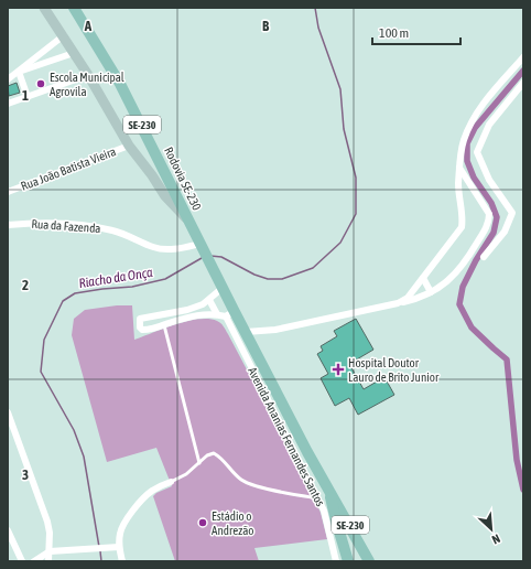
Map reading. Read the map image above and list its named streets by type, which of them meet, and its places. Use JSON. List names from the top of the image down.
{
  "streets": {
    "main road": ["SE-230", "Rodovia SE-230"],
    "street": ["Rua João Batista Vieira", "Rua da Fazenda", "Avenida Ananias Fernandes Santos"]
  },
  "crossings": [
    ["SE-230", "Rodovia SE-230"],
    ["SE-230", "Rua da Fazenda"],
    ["SE-230", "Avenida Ananias Fernandes Santos"],
    ["Rodovia SE-230", "Rua da Fazenda"]
  ],
  "water": ["Riacho da Onça"],
  "places": {
    "other": ["Escola Municipal Agrovila", "Estádio o Andrezão"],
    "health": ["Hospital Doutor Lauro de Brito Junior"]
  },
  "scale_bar": "100 m",
  "north": "bottom right",
  "grid": {
    "columns": ["A", "B"],
    "rows": ["1", "2", "3"]
  }
}
